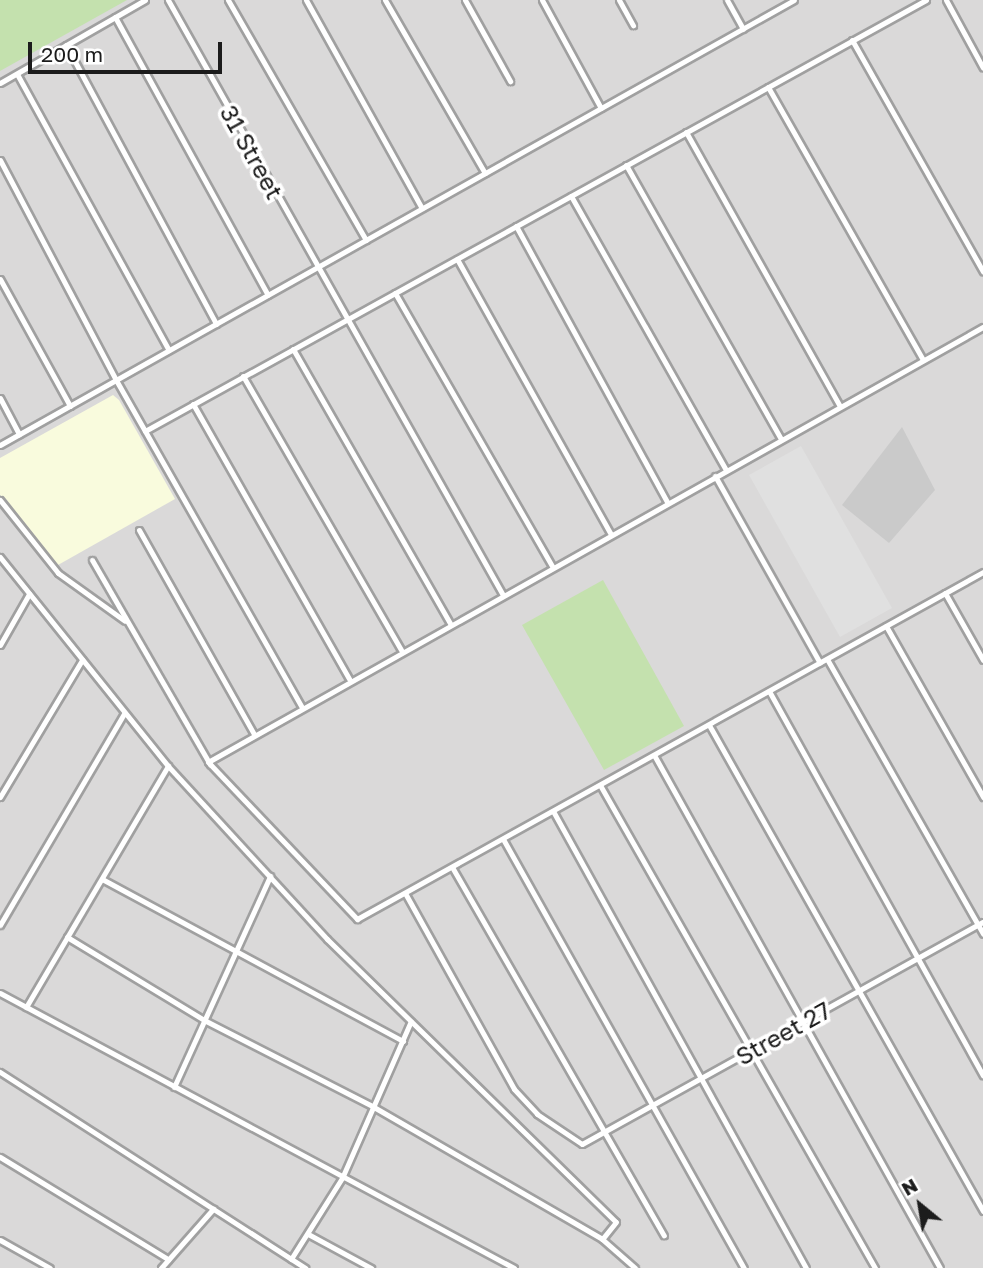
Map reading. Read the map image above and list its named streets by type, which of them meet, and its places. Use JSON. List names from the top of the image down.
{
  "streets": {
    "street": ["31 Street", "Street 27"]
  },
  "scale_bar": "200 m",
  "north": "top left"
}
